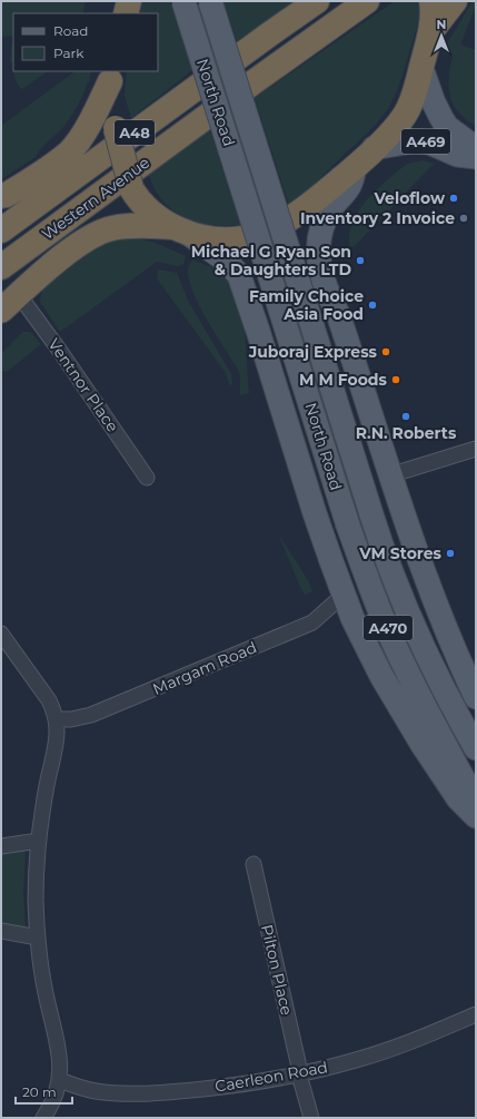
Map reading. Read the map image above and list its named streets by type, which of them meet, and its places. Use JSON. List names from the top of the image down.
{
  "streets": {
    "highway": ["A48", "Western Avenue"],
    "main road": ["North Road", "A469", "A470"],
    "street": [
      "Ventnor Place",
      "Margam Road",
      "Pilton Place",
      "Caerleon Road"
    ]
  },
  "crossings": [
    ["Pilton Place", "Caerleon Road"]
  ],
  "places": [
    "Veloflow",
    "Inventory 2 Invoice",
    "Michael G Ryan Son & Daughters LTD",
    "Family Choice Asia Food",
    "Juboraj Express",
    "M M Foods",
    "R.N. Roberts",
    "VM Stores"
  ],
  "legend": ["Road", "Park"],
  "scale_bar": "20 m",
  "north": "top"
}
